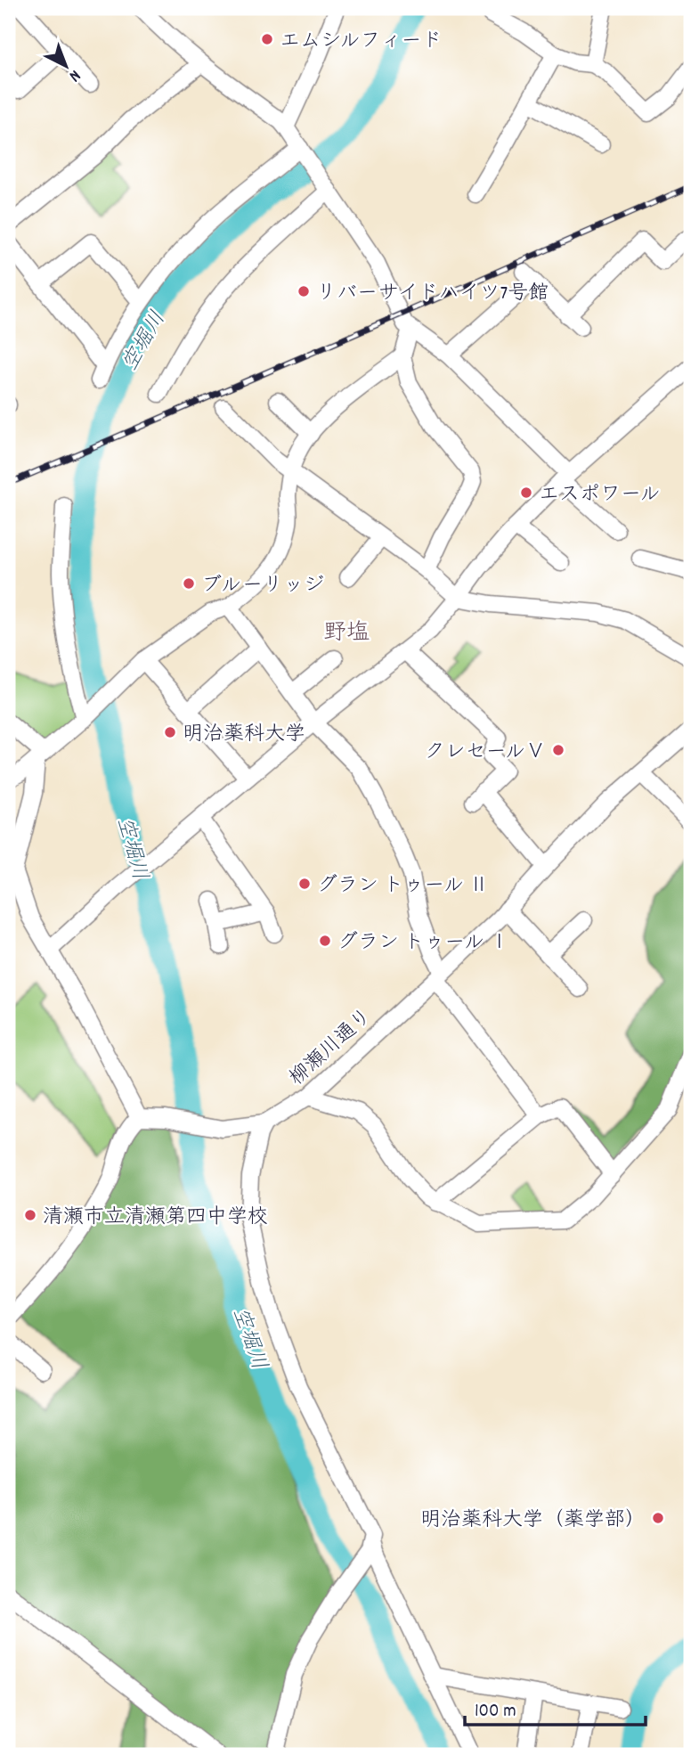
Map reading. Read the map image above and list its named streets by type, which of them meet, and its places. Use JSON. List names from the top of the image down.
{
  "streets": {
    "street": ["柳瀬川通り"]
  },
  "districts": ["野塩"],
  "water": ["空堀川"],
  "places": [
    "エムシルフィード",
    "リバーサイドハイツ7号館",
    "エスポワール",
    "ブルーリッジ",
    "明治薬科大学",
    "クレセールⅤ",
    "グラン トゥール Ⅱ",
    "グラン トゥール Ⅰ",
    "清瀬市立清瀬第四中学校",
    "明治薬科大学（薬学部）"
  ],
  "scale_bar": "100 m",
  "north": "bottom right"
}
